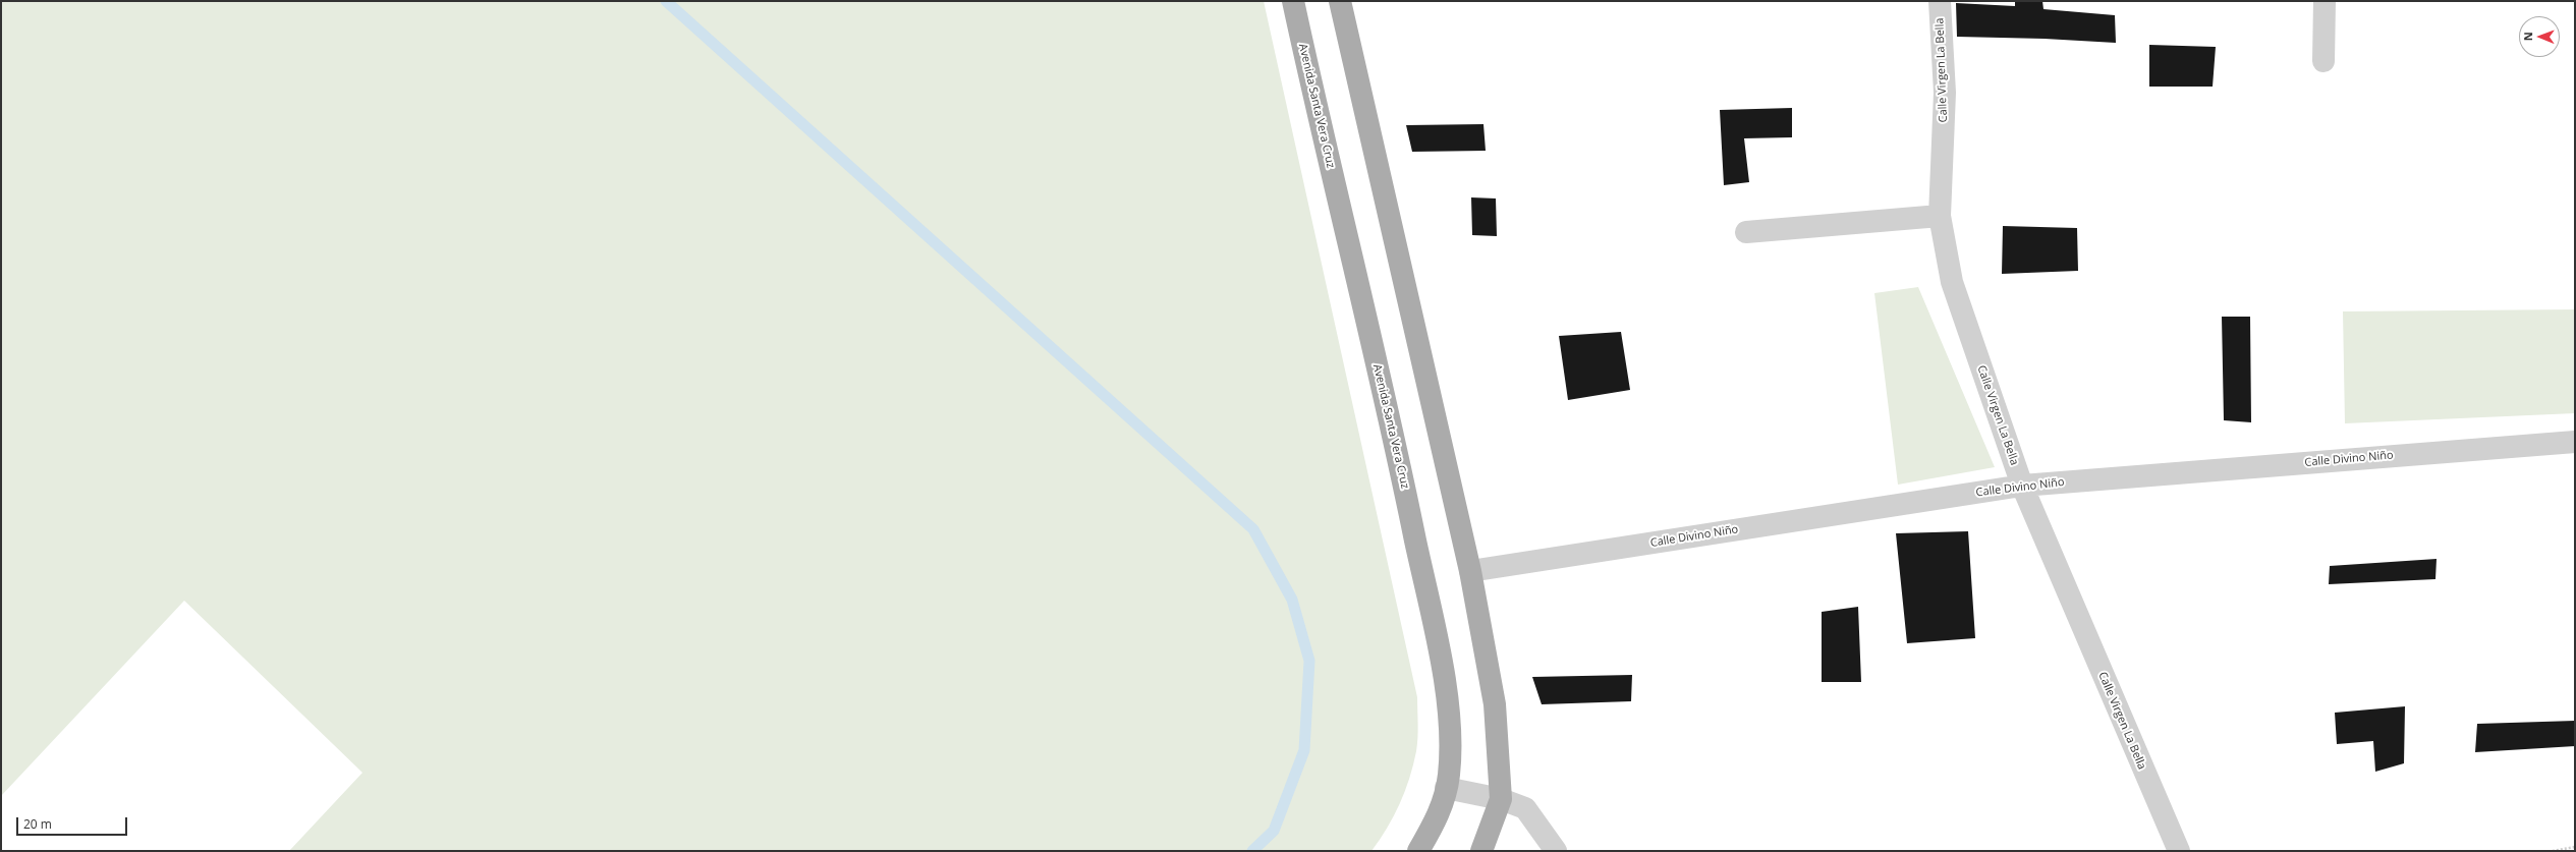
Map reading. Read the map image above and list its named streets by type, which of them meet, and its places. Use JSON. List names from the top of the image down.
{
  "streets": {
    "main road": ["Avenida Santa Vera Cruz"],
    "street": ["Calle Virgen La Bella", "Calle Divino Niño"]
  },
  "crossings": [
    ["Calle Virgen La Bella", "Calle Divino Niño"]
  ],
  "scale_bar": "20 m",
  "north": "left"
}
